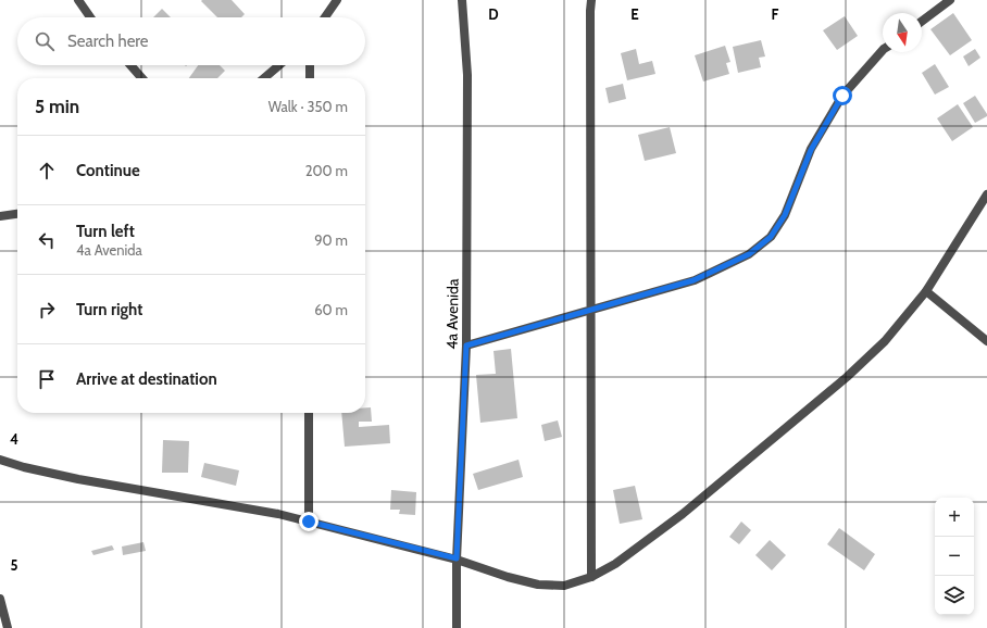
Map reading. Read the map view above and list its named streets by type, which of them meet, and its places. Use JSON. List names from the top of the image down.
{
  "streets": {
    "street": ["4a Avenida"]
  },
  "north": "bottom",
  "page": {
    "search": "Search here",
    "heading": ["5 min", "Walk · 350 m"],
    "list": [
      ["Continue", "200 m"],
      ["Turn left", "4a Avenida", "90 m"],
      ["Turn right", "60 m"],
      "Arrive at destination"
    ],
    "map_buttons": ["+", "−"]
  },
  "grid": {
    "columns": ["D", "E", "F"],
    "rows": ["4", "5"]
  }
}
